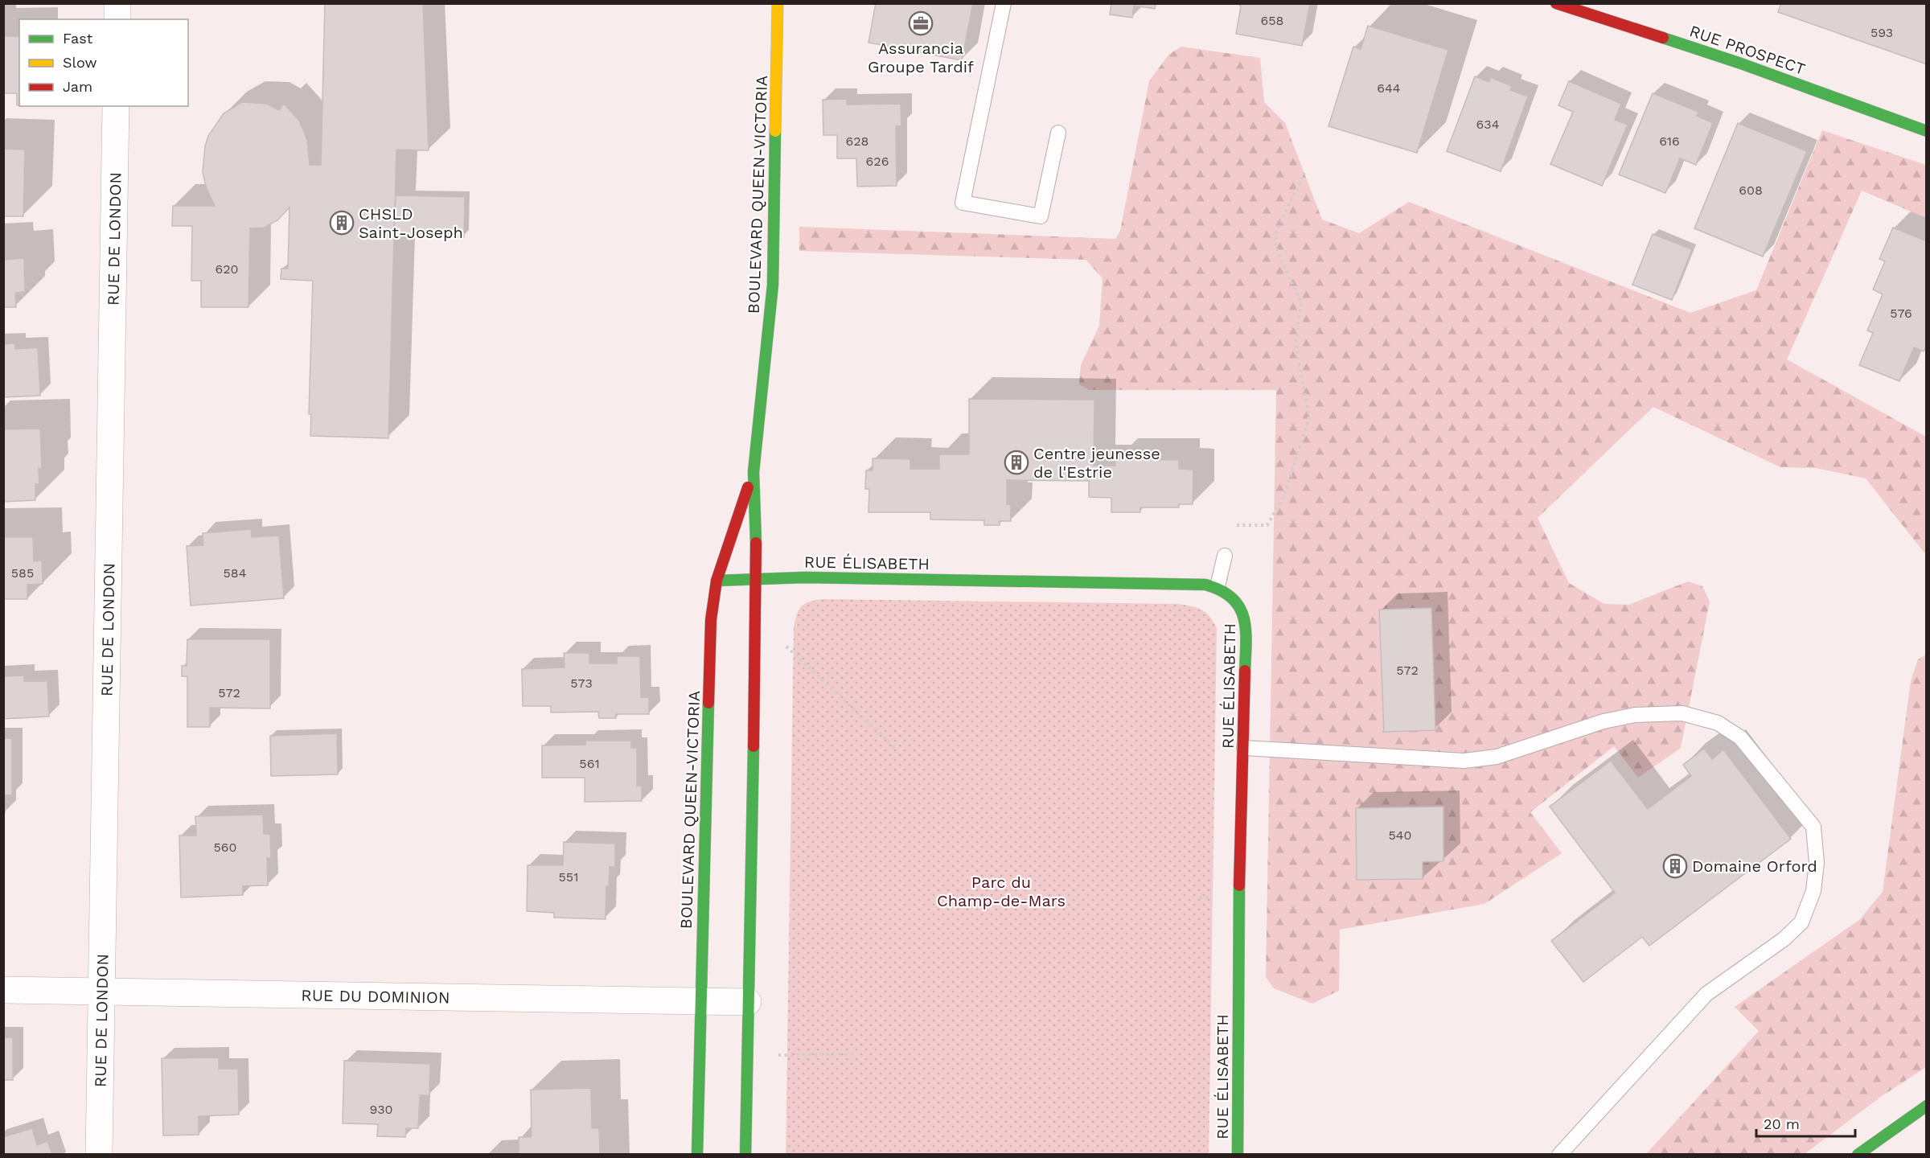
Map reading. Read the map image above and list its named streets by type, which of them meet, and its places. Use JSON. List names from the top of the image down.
{
  "streets": {
    "main road": ["RUE PROSPECT", "BOULEVARD QUEEN-VICTORIA", "RUE ÉLISABETH"],
    "street": ["RUE DE LONDON", "RUE DU DOMINION"]
  },
  "crossings": [
    ["BOULEVARD QUEEN-VICTORIA", "RUE ÉLISABETH"],
    ["BOULEVARD QUEEN-VICTORIA", "RUE DU DOMINION"],
    ["RUE DE LONDON", "RUE DU DOMINION"]
  ],
  "parks": ["Parc du Champ-de-Mars"],
  "places": {
    "office": ["Assurancia Groupe Tardif"],
    "building": ["CHSLD Saint-Joseph", "Centre jeunesse de l'Estrie", "Domaine Orford"]
  },
  "house_numbers": [
    "658",
    "593",
    "644",
    "634",
    "628",
    "616",
    "626",
    "608",
    "620",
    "576",
    "585",
    "584",
    "572",
    "573",
    "572",
    "561",
    "540",
    "560",
    "551",
    "930"
  ],
  "legend": ["Fast", "Slow", "Jam"],
  "scale_bar": "20 m"
}
